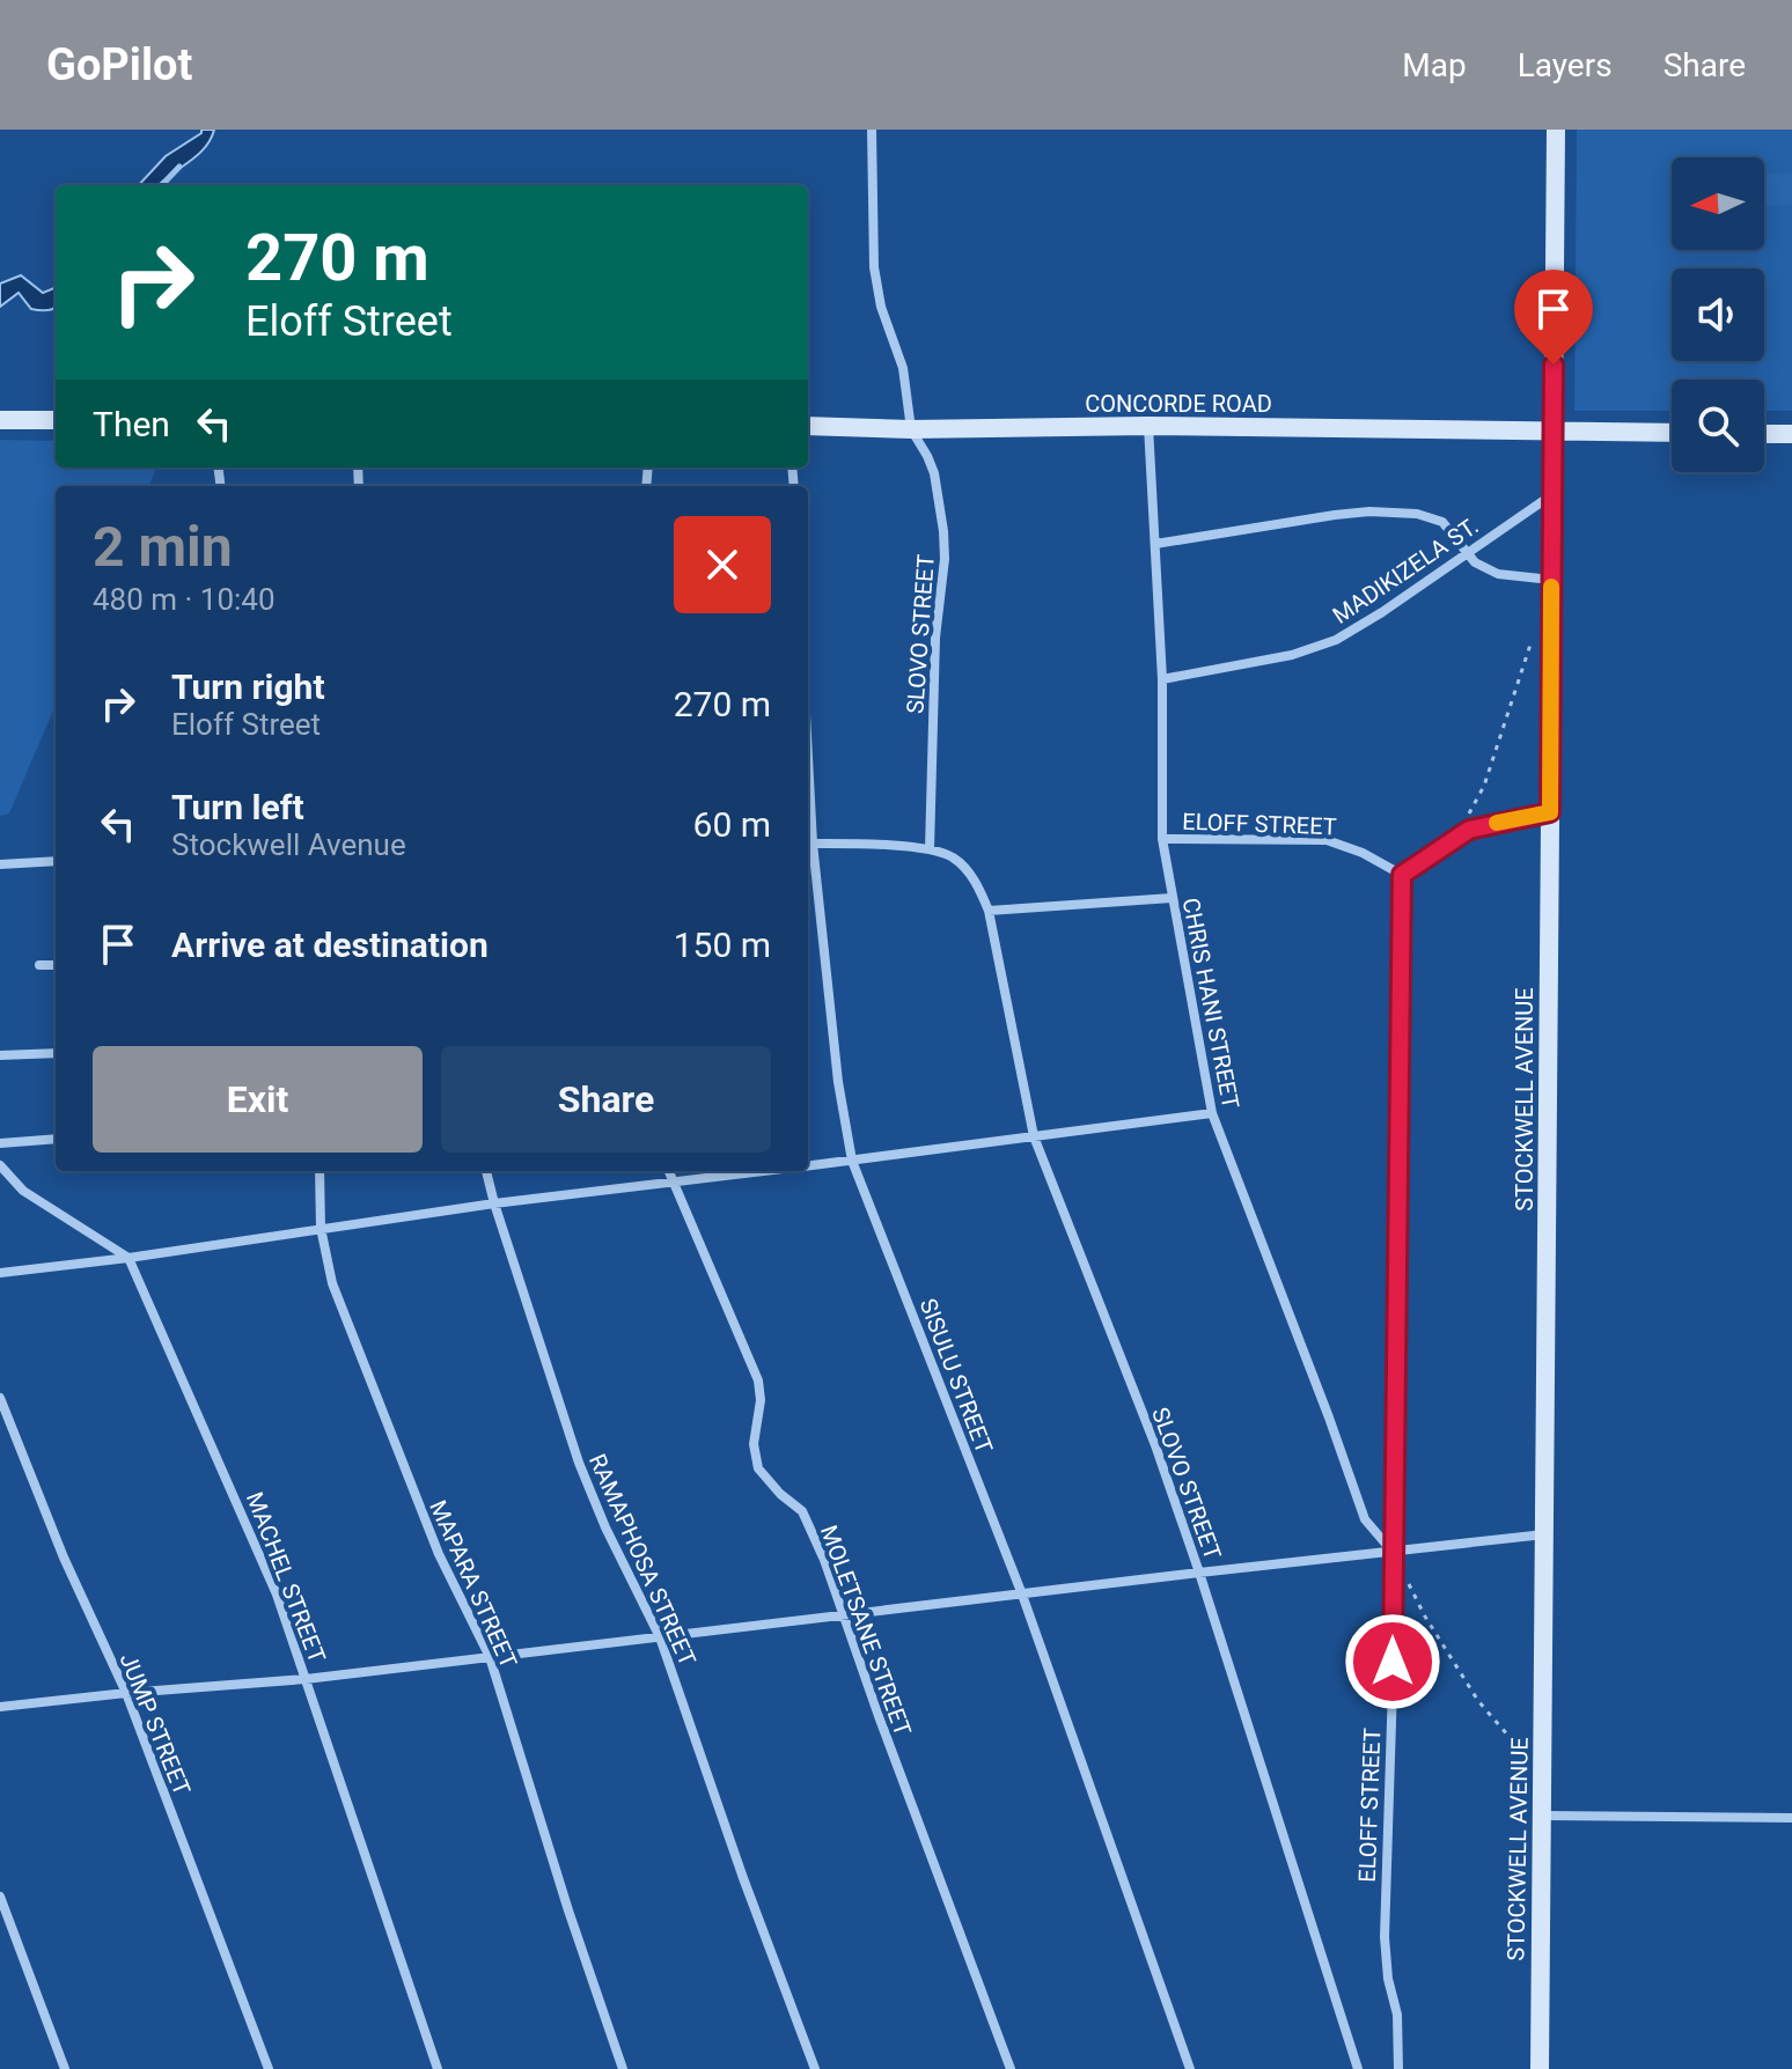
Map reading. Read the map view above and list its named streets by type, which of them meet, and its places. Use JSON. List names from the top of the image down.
{
  "streets": {
    "street": [
      "CONCORDE ROAD",
      "MADIKIZELA ST.",
      "SLOVO STREET",
      "ELOFF STREET",
      "CHRIS HANI STREET",
      "STOCKWELL AVENUE",
      "SISULU STREET",
      "RAMAPHOSA STREET",
      "MACHEL STREET",
      "MAPARA STREET",
      "MOLETSANE STREET",
      "JUMP STREET"
    ]
  },
  "crossings": [
    ["CONCORDE ROAD", "SLOVO STREET"],
    ["CONCORDE ROAD", "CHRIS HANI STREET"],
    ["CONCORDE ROAD", "STOCKWELL AVENUE"],
    ["MADIKIZELA ST.", "CHRIS HANI STREET"],
    ["MADIKIZELA ST.", "STOCKWELL AVENUE"],
    ["ELOFF STREET", "CHRIS HANI STREET"]
  ],
  "north": "left",
  "page": {
    "header": "GoPilot",
    "nav": ["Map", "Layers", "Share"],
    "turn": ["270 m", "Eloff Street"],
    "then": "Then",
    "heading": ["2 min", "480 m · 10:40"],
    "list": [
      {
        "name": "Turn right",
        "note": "Eloff Street",
        "value": "270 m"
      },
      {
        "name": "Turn left",
        "note": "Stockwell Avenue",
        "value": "60 m"
      },
      {
        "name": "Arrive at destination",
        "value": "150 m"
      }
    ],
    "buttons": ["Exit", "Share"]
  }
}
